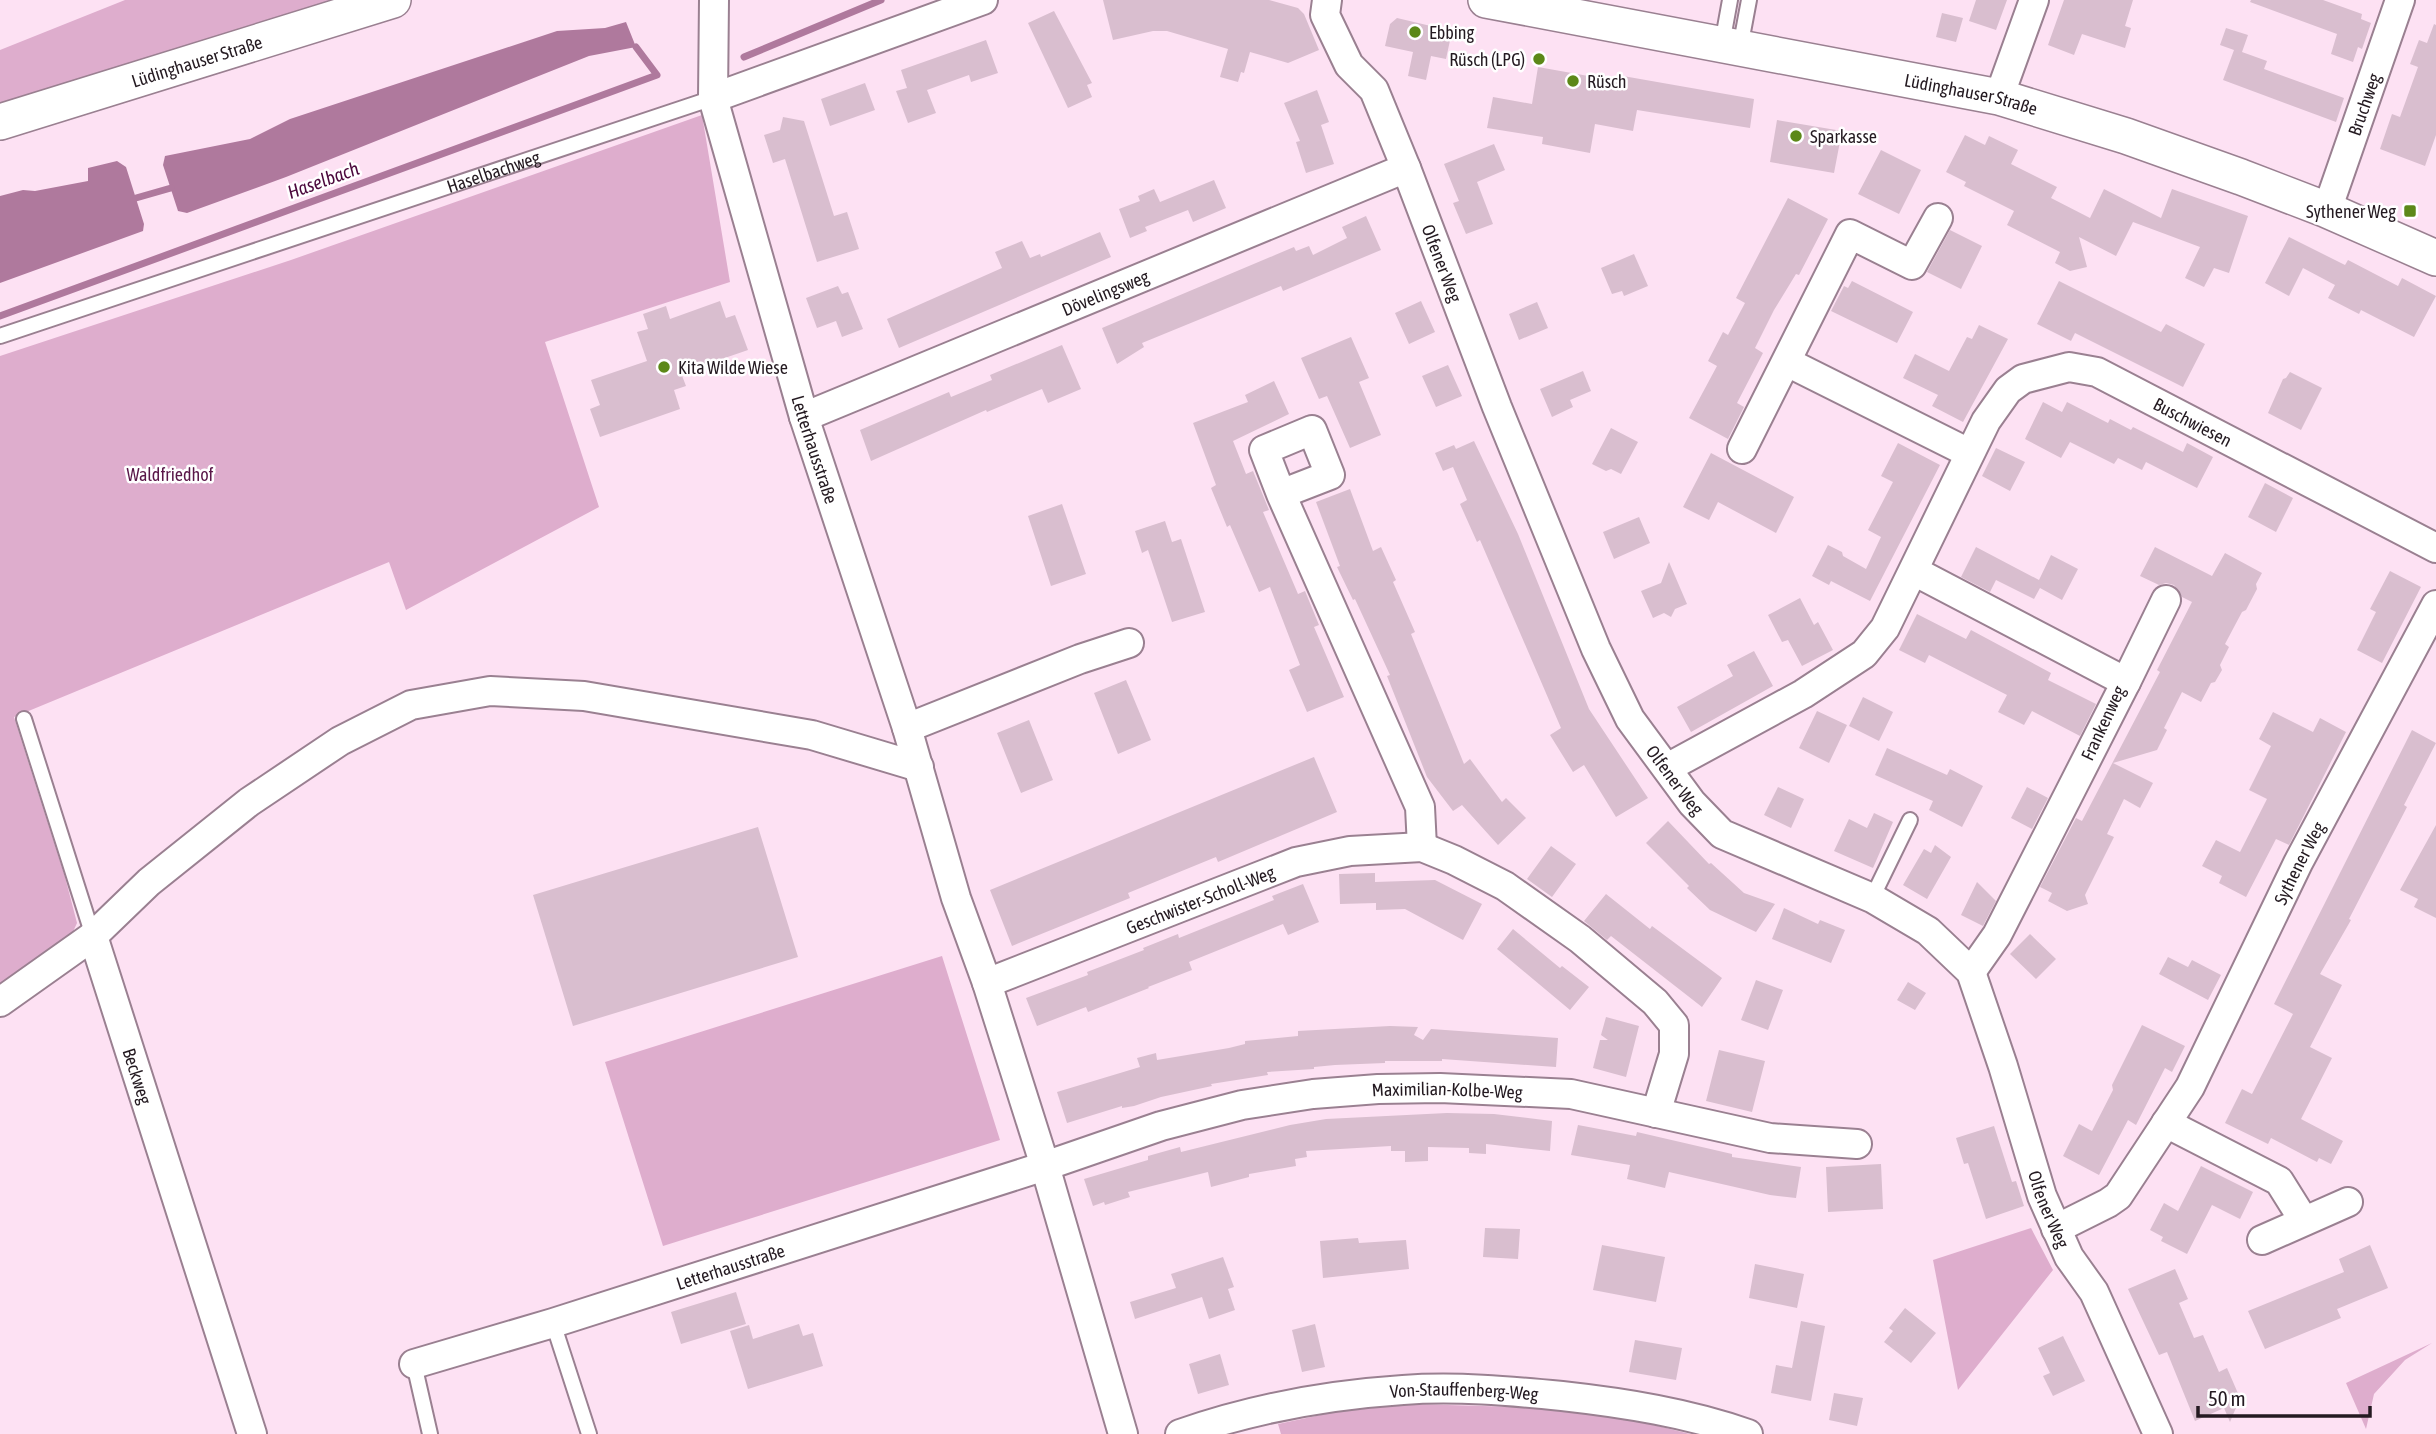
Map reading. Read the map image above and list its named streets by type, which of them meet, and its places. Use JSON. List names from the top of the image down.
{
  "streets": {
    "street": [
      "Lüdinghauser Straße",
      "Bruchweg",
      "Haselbachweg",
      "Olfener Weg",
      "Dövelingsweg",
      "Buschwiesen",
      "Letterhausstraße",
      "Frankenweg",
      "Sythener Weg",
      "Geschwister-Scholl-Weg",
      "Beckweg",
      "Maximilian-Kolbe-Weg",
      "Von-Stauffenberg-Weg"
    ]
  },
  "crossings": [
    ["Lüdinghauser Straße", "Bruchweg"],
    ["Haselbachweg", "Letterhausstraße"],
    ["Olfener Weg", "Dövelingsweg"],
    ["Olfener Weg", "Buschwiesen"],
    ["Olfener Weg", "Frankenweg"],
    ["Olfener Weg", "Sythener Weg"],
    ["Dövelingsweg", "Letterhausstraße"],
    ["Buschwiesen", "Frankenweg"],
    ["Letterhausstraße", "Geschwister-Scholl-Weg"],
    ["Letterhausstraße", "Maximilian-Kolbe-Weg"],
    ["Geschwister-Scholl-Weg", "Maximilian-Kolbe-Weg"]
  ],
  "water": ["Haselbach"],
  "parks": ["Waldfriedhof"],
  "places": {
    "other": [
      "Ebbing",
      "Rüsch (LPG)",
      "Rüsch",
      "Sparkasse",
      "Kita Wilde Wiese"
    ],
    "transit": ["Sythener Weg"]
  },
  "scale_bar": "50 m"
}
